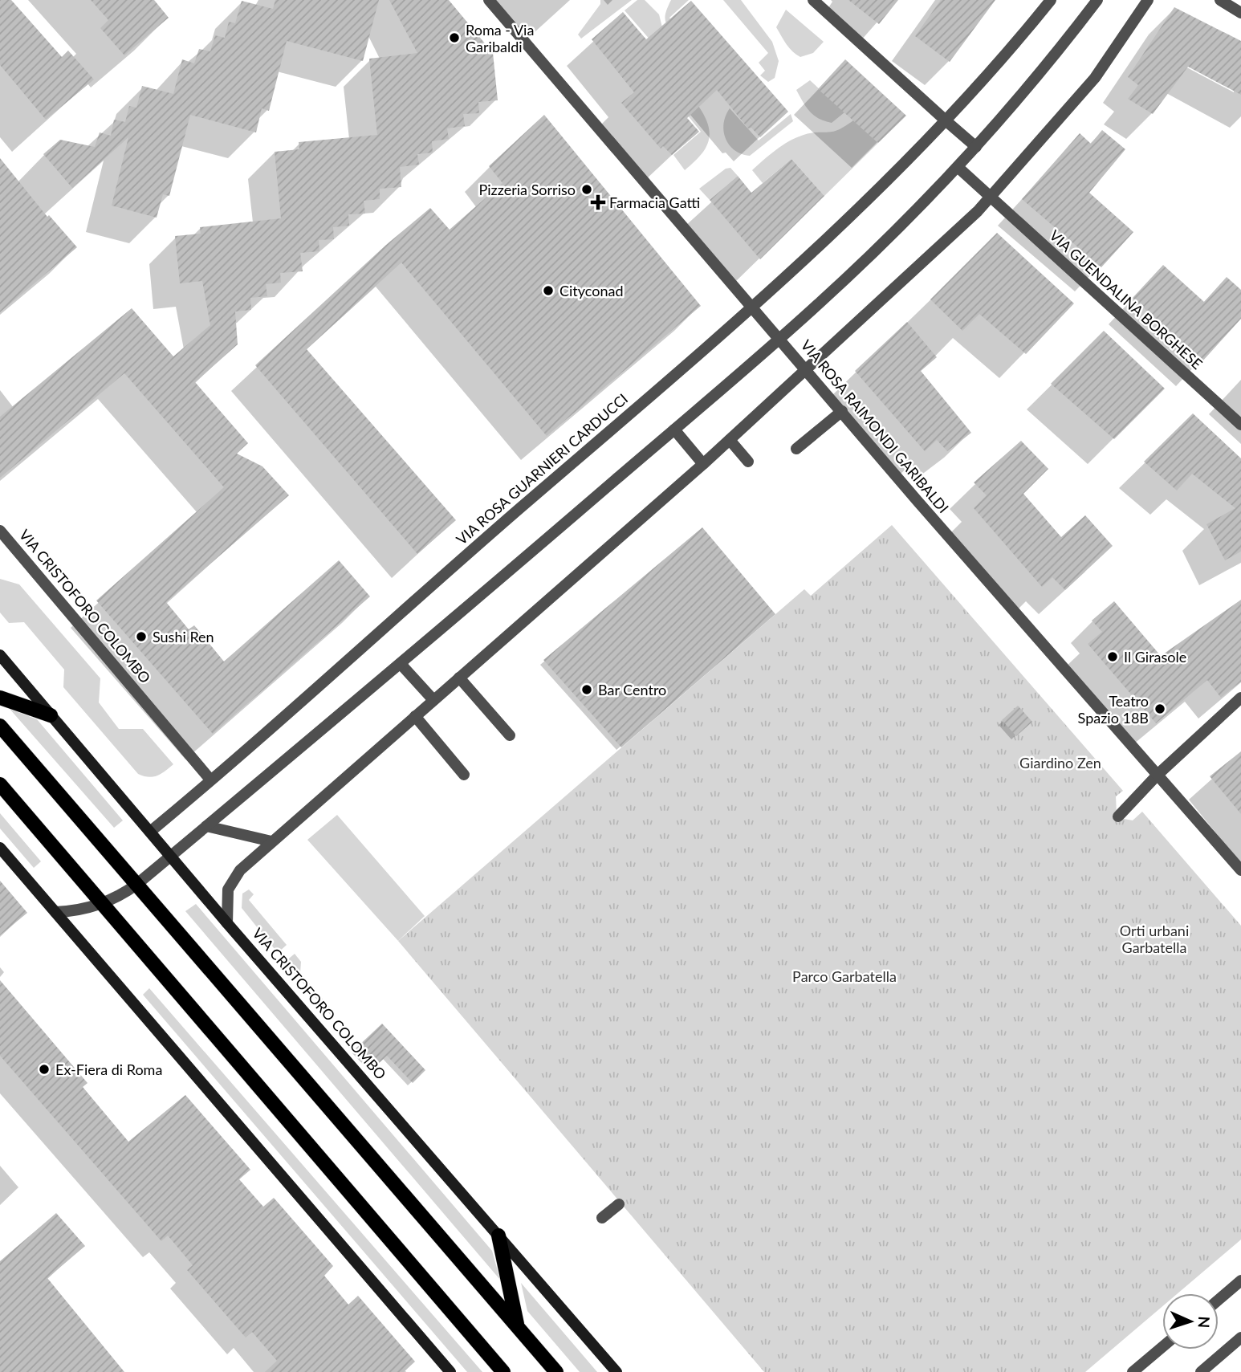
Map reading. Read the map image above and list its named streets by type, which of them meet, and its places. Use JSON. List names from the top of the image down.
{
  "streets": {
    "main road": ["VIA CRISTOFORO COLOMBO"],
    "street": ["VIA GUENDALINA BORGHESE", "VIA ROSA RAIMONDI GARIBALDI", "VIA ROSA GUARNIERI CARDUCCI"]
  },
  "crossings": [
    ["VIA ROSA RAIMONDI GARIBALDI", "VIA ROSA GUARNIERI CARDUCCI"],
    ["VIA ROSA GUARNIERI CARDUCCI", "VIA CRISTOFORO COLOMBO"]
  ],
  "parks": ["Giardino Zen", "Orti urbani Garbatella", "Parco Garbatella"],
  "places": {
    "other": [
      "Roma - Via Garibaldi",
      "Pizzeria Sorriso",
      "Cityconad",
      "Sushi Ren",
      "Il Girasole",
      "Bar Centro",
      "Teatro Spazio 18B",
      "Ex-Fiera di Roma"
    ],
    "health": ["Farmacia Gatti"]
  },
  "north": "right"
}
